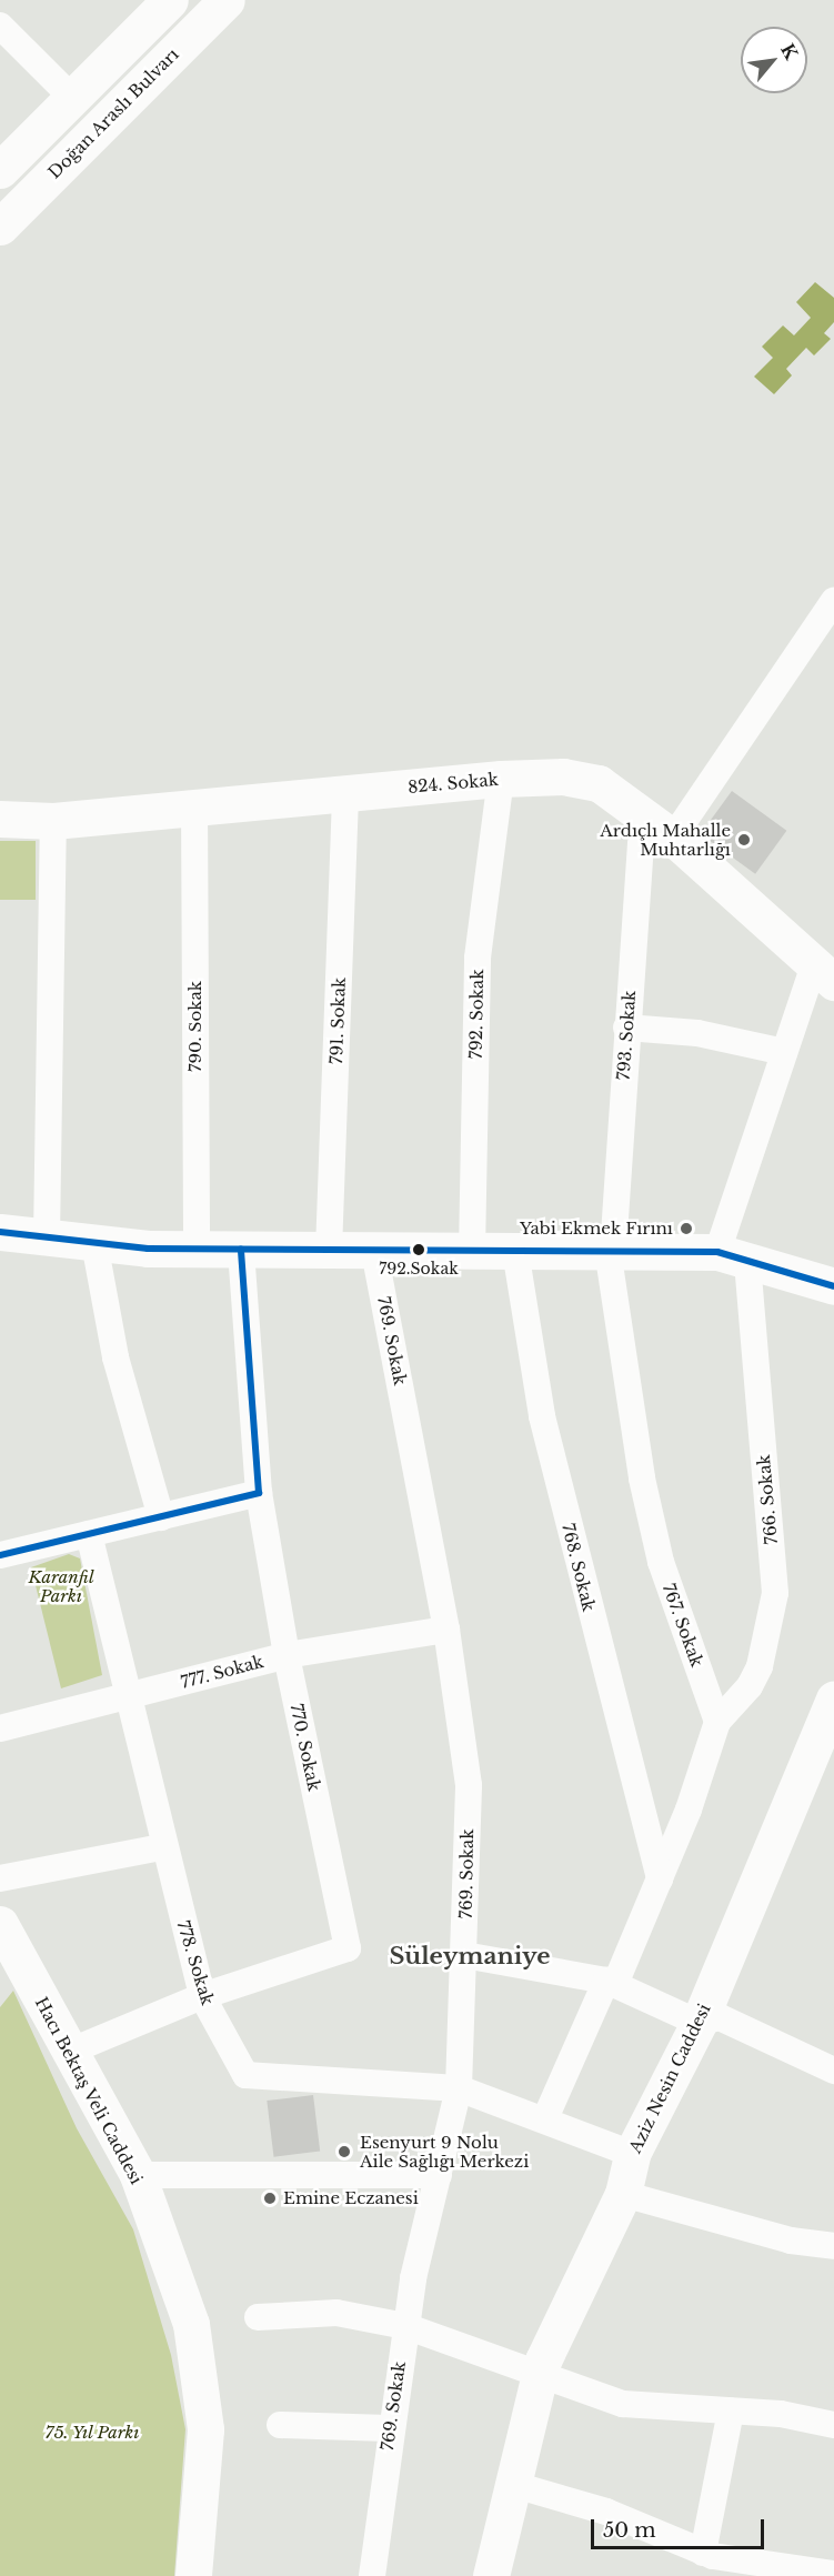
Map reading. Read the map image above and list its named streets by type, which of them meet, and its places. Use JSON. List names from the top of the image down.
{
  "streets": {
    "street": [
      "Doğan Araslı Bulvarı",
      "824. Sokak",
      "792. Sokak",
      "791. Sokak",
      "790. Sokak",
      "793. Sokak",
      "769. Sokak",
      "766. Sokak",
      "768. Sokak",
      "767. Sokak",
      "777. Sokak",
      "770. Sokak",
      "778. Sokak",
      "Aziz Nesin Caddesi",
      "Hacı Bektaş Veli Caddesi"
    ]
  },
  "crossings": [
    ["824. Sokak", "792. Sokak"],
    ["824. Sokak", "791. Sokak"],
    ["824. Sokak", "790. Sokak"],
    ["824. Sokak", "793. Sokak"],
    ["793. Sokak", "767. Sokak"],
    ["769. Sokak", "777. Sokak"],
    ["769. Sokak", "778. Sokak"],
    ["766. Sokak", "767. Sokak"],
    ["777. Sokak", "770. Sokak"],
    ["777. Sokak", "778. Sokak"],
    ["770. Sokak", "778. Sokak"],
    ["770. Sokak", "Hacı Bektaş Veli Caddesi"],
    ["778. Sokak", "Aziz Nesin Caddesi"]
  ],
  "districts": ["Süleymaniye"],
  "parks": ["Karanfil Parkı", "75. Yıl Parkı"],
  "places": [
    "Ardıçlı Mahalle Muhtarlığı",
    "Yabi Ekmek Fırını",
    "792.Sokak",
    "Esenyurt 9 Nolu Aile Sağlığı Merkezi",
    "Emine Eczanesi"
  ],
  "scale_bar": "50 m",
  "north": "top right"
}
